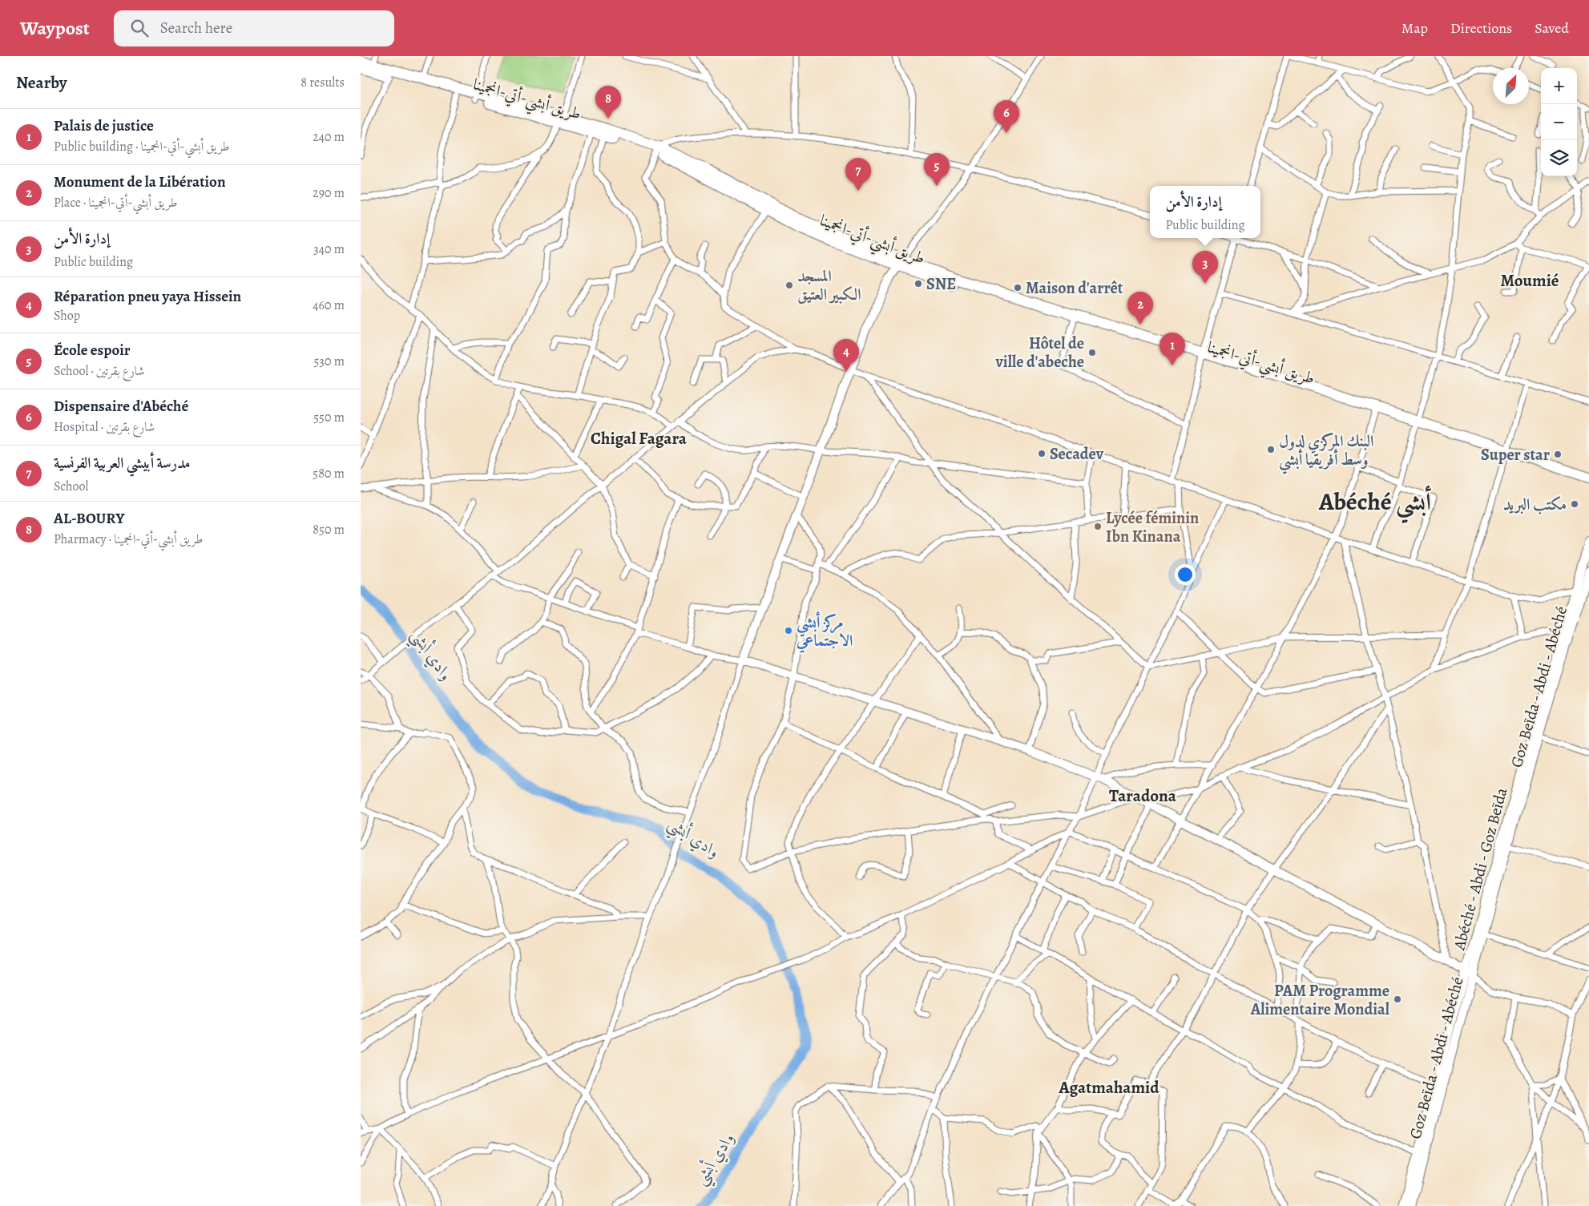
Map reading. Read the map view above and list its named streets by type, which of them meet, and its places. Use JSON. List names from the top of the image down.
{
  "streets": {
    "highway": ["طريق أبشي-أتي-انجمينا"],
    "main road": ["Goz Beïda - Abdi - Abéché", "Abéché - Abdi - Goz Beïda"]
  },
  "crossings": [
    ["Goz Beïda - Abdi - Abéché", "Abéché - Abdi - Goz Beïda"]
  ],
  "districts": [
    "Moumié",
    "Chigal Fagara",
    "Abéché أبشي",
    "Taradona",
    "Agatmahamid"
  ],
  "water": ["وادي أبشي"],
  "places": [
    "SNE",
    "المسجد الكبير العتيق",
    "Maison d'arrêt",
    "Hôtel de ville d'abeche",
    "البنك المركزي لدول وسط أفريقيا أبشي",
    "Secadev",
    "Super star",
    "مكتب البريد",
    "Lycée féminin Ibn Kinana",
    "مركز أبشي الاجتماعي",
    "PAM Programme Alimentaire Mondial"
  ],
  "north": "top right",
  "page": {
    "header": "Waypost",
    "search": "Search here",
    "nav": ["Map", "Directions", "Saved"],
    "heading": ["Nearby", "8 results"],
    "map_buttons": ["+", "−"],
    "pins": [
      "8",
      "6",
      "5",
      "7",
      "3",
      "2",
      "1",
      "4"
    ],
    "list": [
      {
        "mark": "1",
        "name": "Palais de justice",
        "note": "Public building · طريق أبشي-أتي-انجمينا",
        "value": "240 m"
      },
      {
        "mark": "2",
        "name": "Monument de la Libération",
        "note": "Place · طريق أبشي-أتي-انجمينا",
        "value": "290 m"
      },
      {
        "mark": "3",
        "name": "إدارة الأمن",
        "note": "Public building",
        "value": "340 m"
      },
      {
        "mark": "4",
        "name": "Réparation pneu yaya Hissein",
        "note": "Shop",
        "value": "460 m"
      },
      {
        "mark": "5",
        "name": "École espoir",
        "note": "School · شارع بقرتين",
        "value": "530 m"
      },
      {
        "mark": "6",
        "name": "Dispensaire d'Abéché",
        "note": "Hospital · شارع بقرتين",
        "value": "550 m"
      },
      {
        "mark": "7",
        "name": "مدرسة أبيشي العربية الفرنسية",
        "note": "School",
        "value": "580 m"
      },
      {
        "mark": "8",
        "name": "AL-BOURY",
        "note": "Pharmacy · طريق أبشي-أتي-انجمينا",
        "value": "850 m"
      }
    ],
    "popup": ["إدارة الأمن", "Public building"]
  }
}
